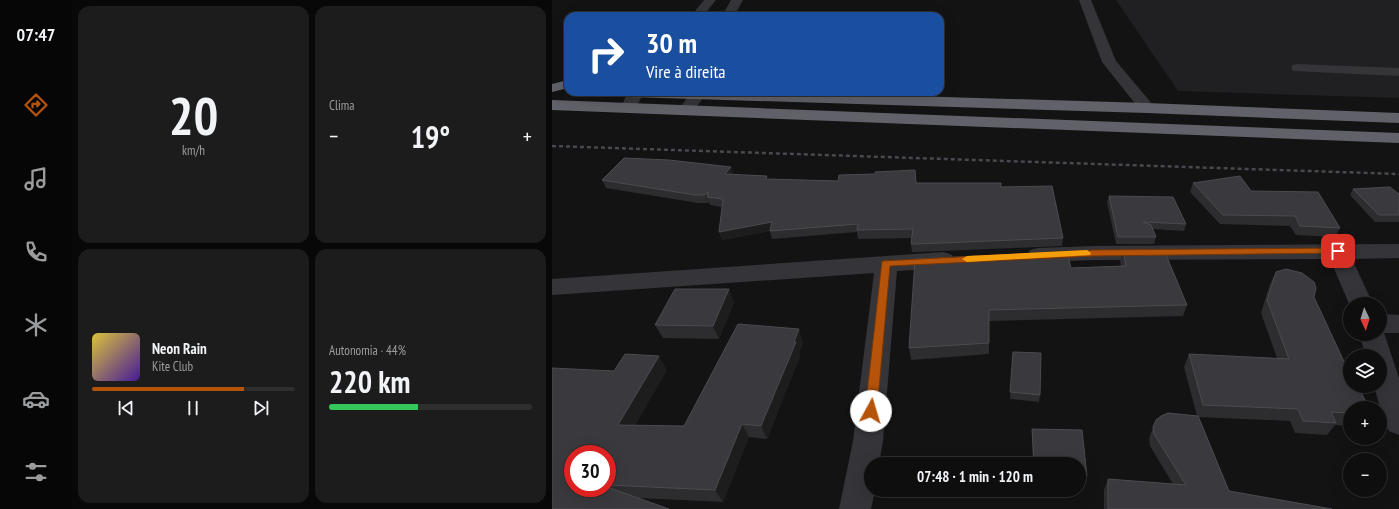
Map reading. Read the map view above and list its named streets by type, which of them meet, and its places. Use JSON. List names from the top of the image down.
{
  "north": "bottom",
  "page": {
    "tabs": "07:47",
    "tile": [
      ["20", "km/h"],
      "Clima",
      ["Autonomia · 44%", "220 km"]
    ],
    "turn": ["30 m", "Vire à direita"],
    "heat": ["−", "19°", "+"],
    "map_buttons": ["+", "−"],
    "song": ["Neon Rain", "Kite Club"],
    "limit": "30",
    "trip": "07:48 · 1 min · 120 m"
  }
}
